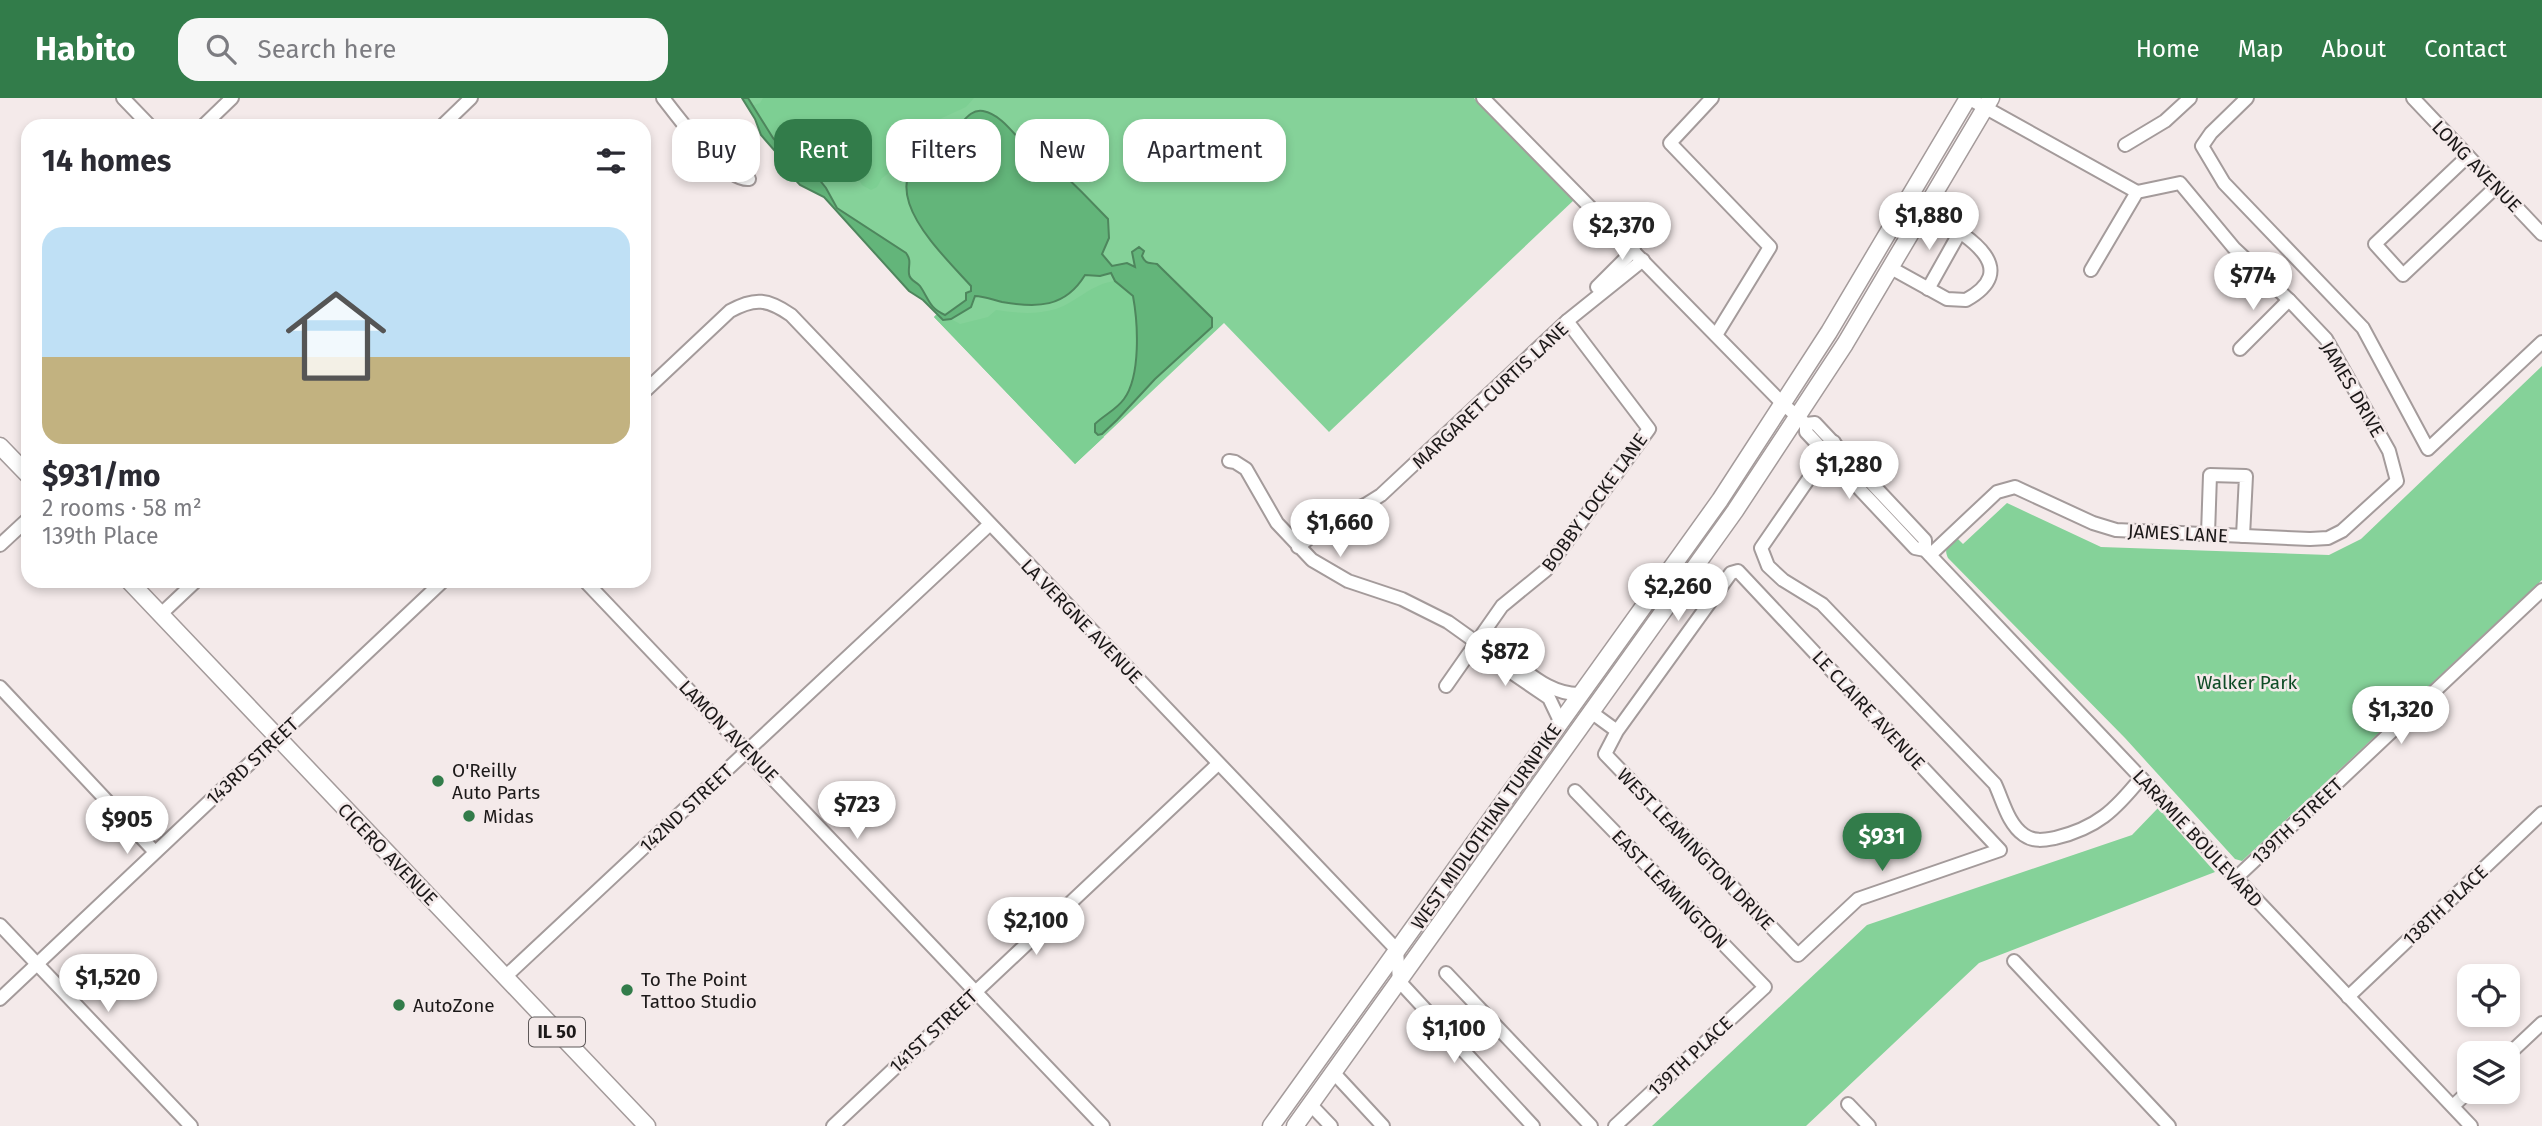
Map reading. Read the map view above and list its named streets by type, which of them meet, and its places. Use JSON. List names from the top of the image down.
{
  "streets": {
    "main road": ["WEST MIDLOTHIAN TURNPIKE", "CICERO AVENUE", "IL 50"],
    "street": [
      "LONG AVENUE",
      "JAMES DRIVE",
      "MARGARET CURTIS LANE",
      "BOBBY LOCKE LANE",
      "JAMES LANE",
      "LA VERGNE AVENUE",
      "LE CLAIRE AVENUE",
      "LAMON AVENUE",
      "143RD STREET",
      "142ND STREET",
      "139TH STREET",
      "LARAMIE BOULEVARD",
      "WEST LEAMINGTON DRIVE",
      "EAST LEAMINGTON",
      "138TH PLACE",
      "141ST STREET",
      "139TH PLACE"
    ]
  },
  "crossings": [
    ["JAMES DRIVE", "JAMES LANE"],
    ["MARGARET CURTIS LANE", "BOBBY LOCKE LANE"],
    ["MARGARET CURTIS LANE", "LARAMIE BOULEVARD"],
    ["JAMES LANE", "LARAMIE BOULEVARD"],
    ["LA VERGNE AVENUE", "142ND STREET"],
    ["LA VERGNE AVENUE", "WEST MIDLOTHIAN TURNPIKE"],
    ["LA VERGNE AVENUE", "141ST STREET"],
    ["LE CLAIRE AVENUE", "WEST LEAMINGTON DRIVE"],
    ["LAMON AVENUE", "142ND STREET"],
    ["LAMON AVENUE", "141ST STREET"],
    ["143RD STREET", "CICERO AVENUE"],
    ["142ND STREET", "CICERO AVENUE"],
    ["139TH STREET", "LARAMIE BOULEVARD"],
    ["WEST MIDLOTHIAN TURNPIKE", "LARAMIE BOULEVARD"],
    ["LARAMIE BOULEVARD", "138TH PLACE"],
    ["EAST LEAMINGTON", "139TH PLACE"]
  ],
  "parks": ["Walker Park"],
  "places": [
    "O'Reilly Auto Parts",
    "Midas",
    "To The Point Tattoo Studio",
    "AutoZone"
  ],
  "page": {
    "header": "Habito",
    "search": "Search here",
    "nav": [
      "Home",
      "Map",
      "About",
      "Contact"
    ],
    "chip": [
      "Buy",
      "Rent",
      "Filters",
      "New",
      "Apartment"
    ],
    "heading": "14 homes",
    "price": [
      "$1,880",
      "$2,370",
      "$774",
      "$1,280",
      "$1,660",
      "$2,260",
      "$872",
      "$1,320",
      "$723",
      "$905",
      "$931",
      "$2,100",
      "$1,520",
      "$1,100"
    ],
    "list": [
      {
        "name": "$931/mo",
        "note": "2 rooms · 58 m² · 139th Place"
      }
    ]
  }
}
